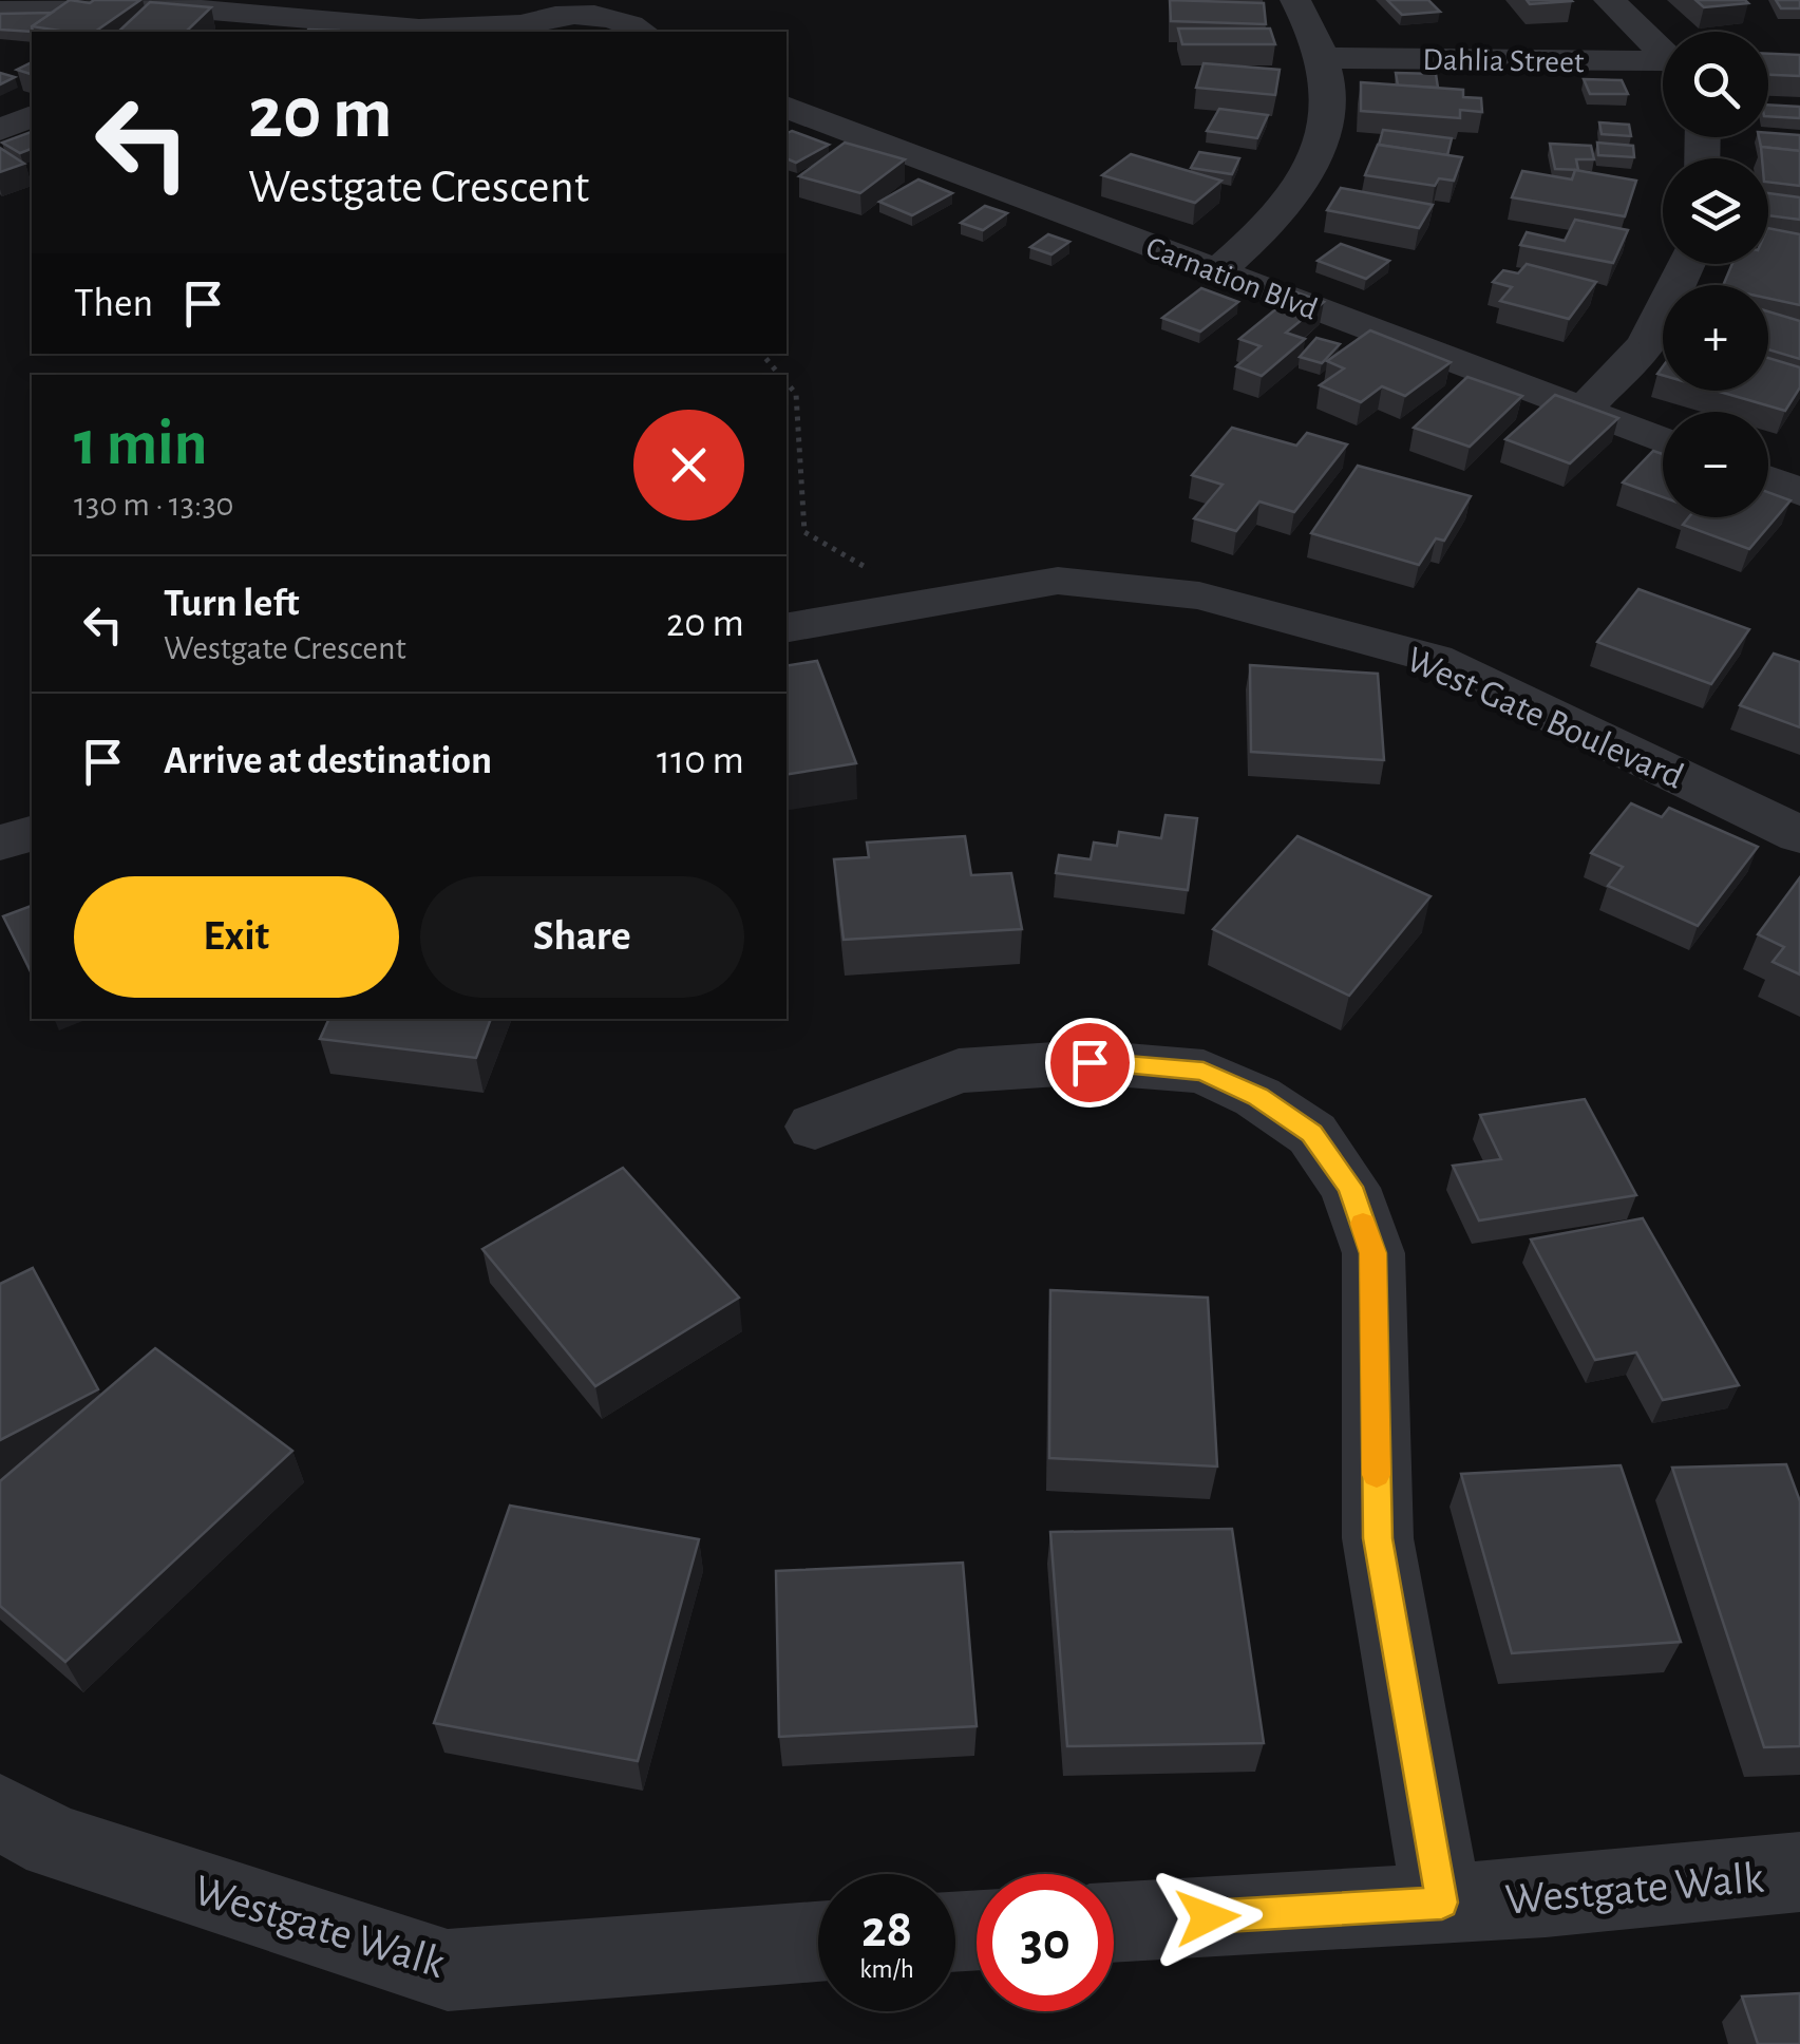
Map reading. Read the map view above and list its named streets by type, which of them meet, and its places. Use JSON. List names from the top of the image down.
{
  "streets": {
    "street": [
      "Dahlia Street",
      "Carnation Blvd",
      "West Gate Boulevard",
      "Westgate Walk"
    ]
  },
  "page": {
    "map_buttons": ["+", "−"],
    "turn": ["20 m", "Westgate Crescent"],
    "then": "Then",
    "heading": ["1 min", "130 m · 13:30"],
    "list": [
      {
        "name": "Turn left",
        "note": "Westgate Crescent",
        "value": "20 m"
      },
      {
        "name": "Arrive at destination",
        "value": "110 m"
      }
    ],
    "buttons": ["Exit", "Share"],
    "speed": "28 km/h",
    "limit": "30"
  }
}
